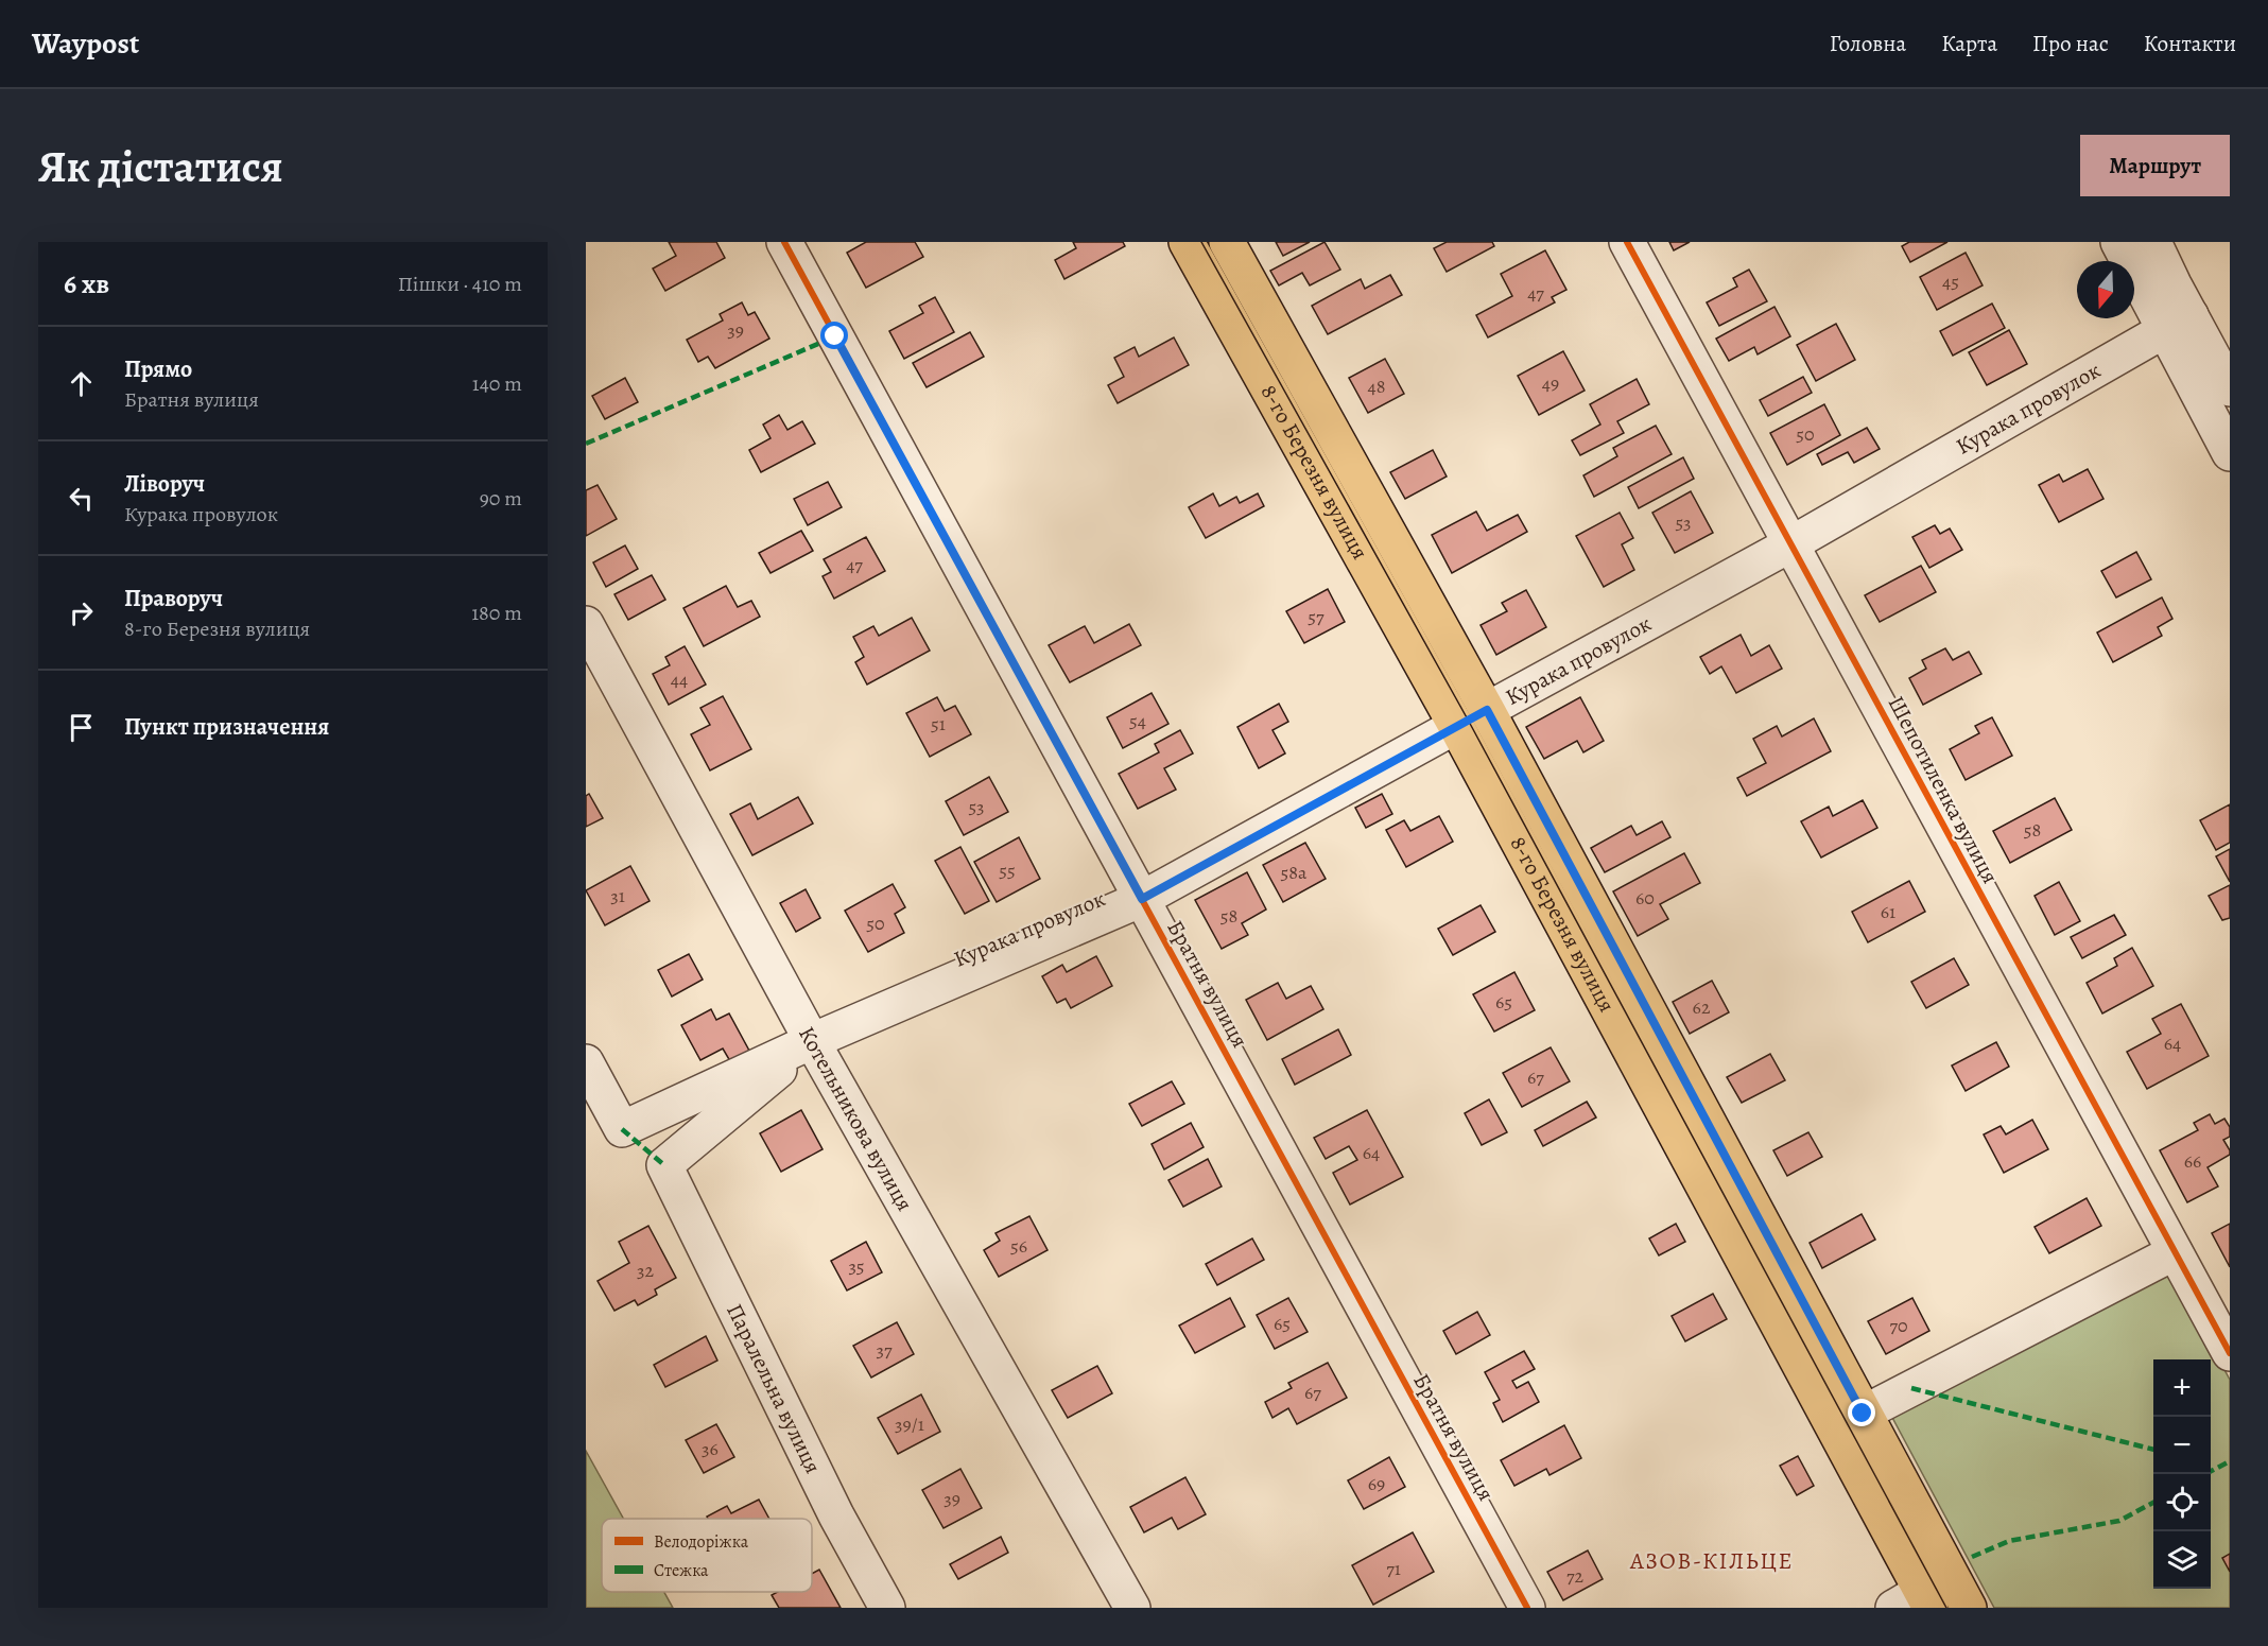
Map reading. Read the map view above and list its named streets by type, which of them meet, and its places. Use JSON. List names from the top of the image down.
{
  "streets": {
    "main road": ["Курака провулок", "8-го Березня вулиця"],
    "street": [
      "Шепотиленка вулиця",
      "Братня вулиця",
      "Котельникова вулиця",
      "Паралельна вулиця"
    ]
  },
  "crossings": [
    ["Курака провулок", "8-го Березня вулиця"],
    ["Курака провулок", "Шепотиленка вулиця"],
    ["Курака провулок", "Братня вулиця"],
    ["Курака провулок", "Котельникова вулиця"],
    ["Курака провулок", "Паралельна вулиця"]
  ],
  "districts": ["АЗОВ-КІЛЬЦЕ"],
  "house_numbers": [
    "45",
    "47",
    "39",
    "49",
    "48",
    "50",
    "53",
    "47",
    "57",
    "44",
    "54",
    "51",
    "53",
    "58",
    "55",
    "58а",
    "31",
    "60",
    "61",
    "58",
    "50",
    "65",
    "62",
    "64",
    "67",
    "64",
    "66",
    "56",
    "35",
    "32",
    "65",
    "70",
    "37",
    "67",
    "39/1",
    "36",
    "69",
    "39",
    "71",
    "72"
  ],
  "legend": ["Велодоріжка", "Стежка"],
  "north": "bottom",
  "page": {
    "header": "Waypost",
    "nav": [
      "Головна",
      "Карта",
      "Про нас",
      "Контакти"
    ],
    "buttons": "Маршрут",
    "title": "Як дістатися",
    "heading": ["6 хв", "Пішки · 410 m"],
    "list": [
      ["Прямо", "Братня вулиця", "140 m"],
      ["Ліворуч", "Курака провулок", "90 m"],
      ["Праворуч", "8-го Березня вулиця", "180 m"],
      "Пункт призначення"
    ],
    "map_buttons": ["+", "−"]
  }
}
